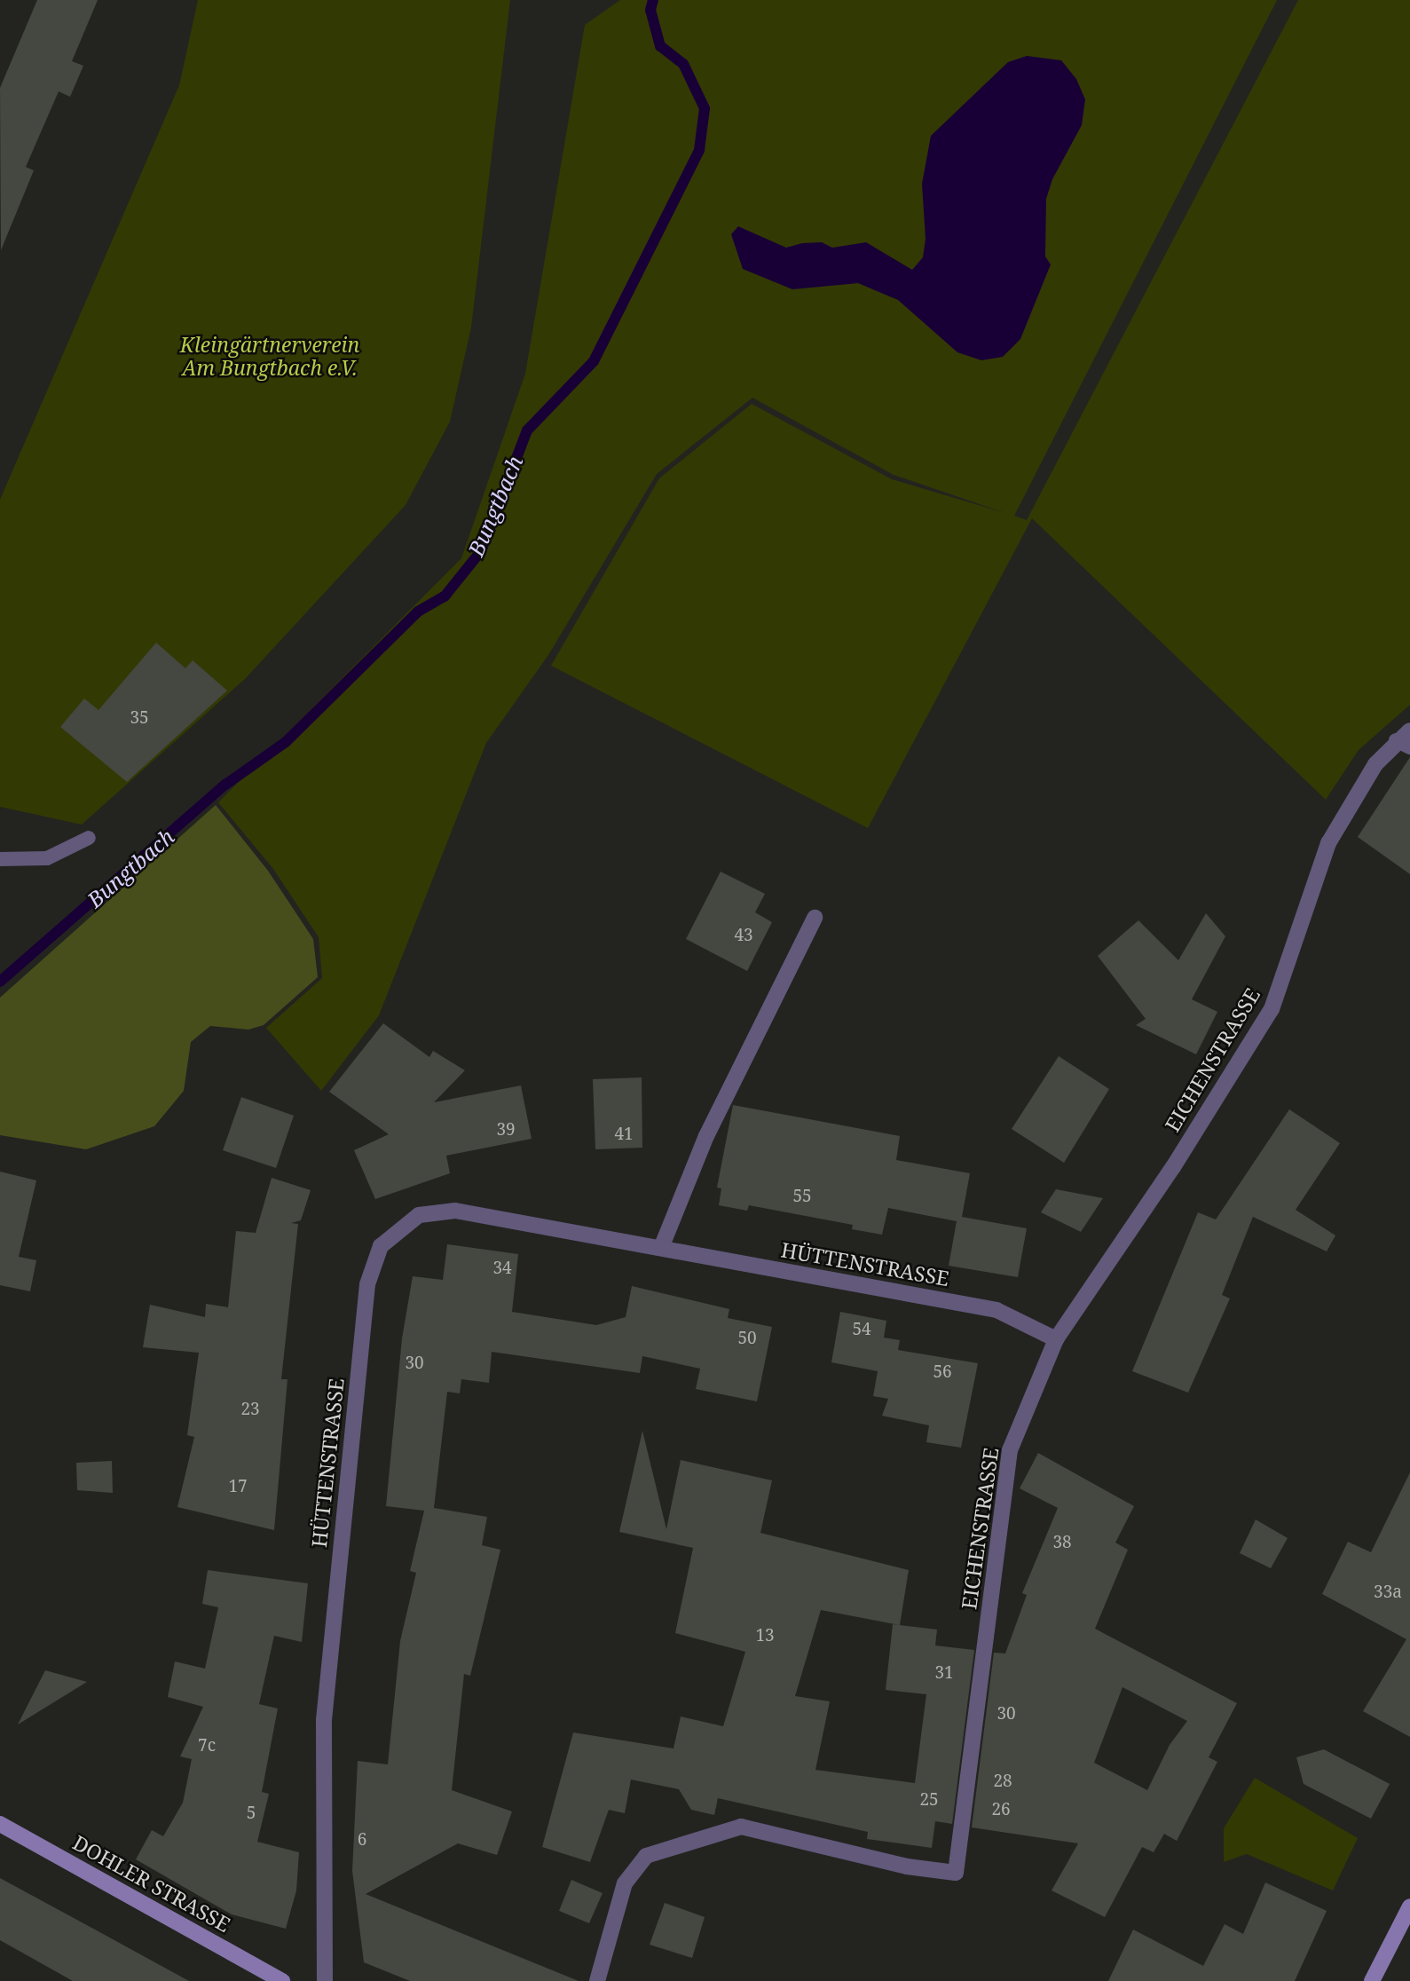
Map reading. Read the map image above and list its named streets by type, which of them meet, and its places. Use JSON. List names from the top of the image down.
{
  "streets": {
    "main road": ["DOHLER STRASSE"],
    "street": ["EICHENSTRASSE", "HÜTTENSTRASSE"]
  },
  "crossings": [
    ["EICHENSTRASSE", "HÜTTENSTRASSE"]
  ],
  "water": ["Bungtbach"],
  "parks": ["Kleingärtnerverein Am Bungtbach e.V."],
  "house_numbers": [
    "35",
    "43",
    "39",
    "41",
    "55",
    "34",
    "54",
    "50",
    "30",
    "56",
    "23",
    "17",
    "38",
    "33a",
    "13",
    "31",
    "30",
    "7c",
    "28",
    "25",
    "26",
    "5",
    "6"
  ]
}
